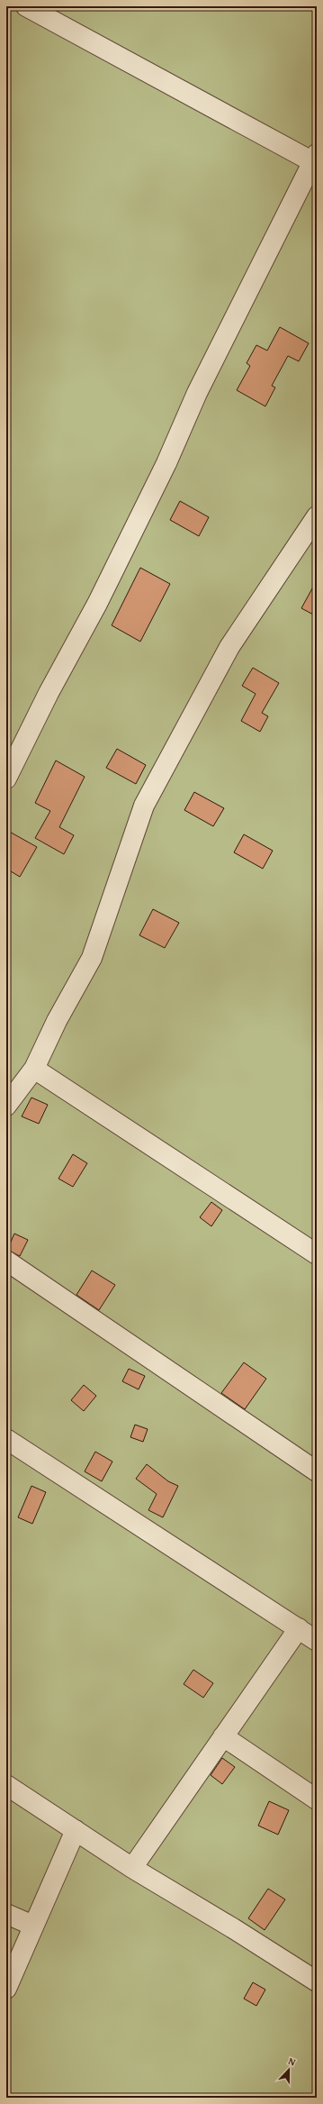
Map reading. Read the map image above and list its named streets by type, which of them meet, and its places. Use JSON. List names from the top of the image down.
{
  "north": "top"
}
